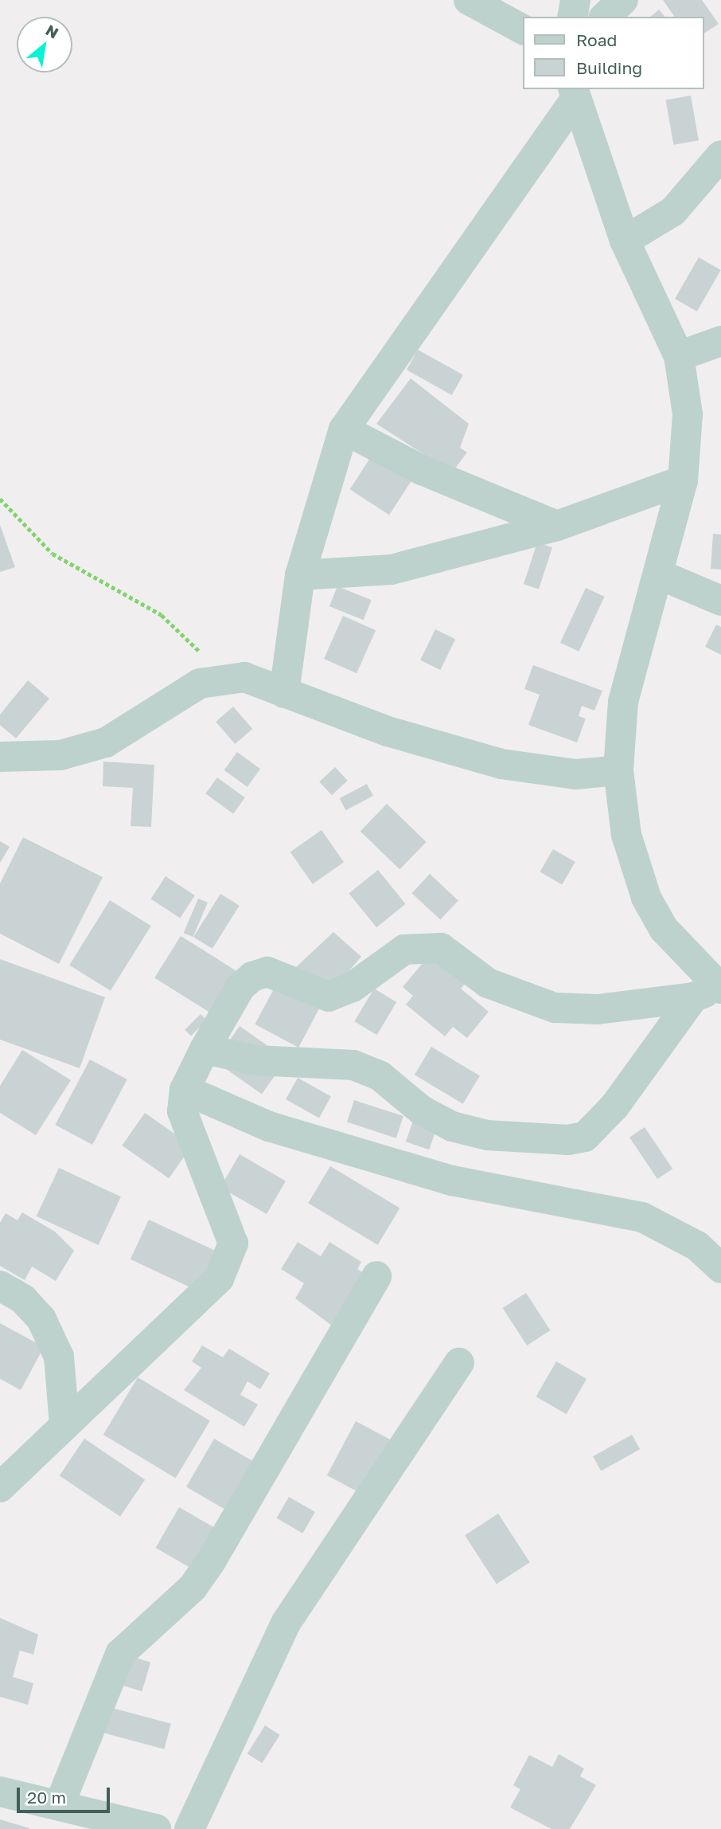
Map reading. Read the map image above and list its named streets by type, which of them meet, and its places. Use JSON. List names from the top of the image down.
{
  "legend": ["Road", "Building"],
  "scale_bar": "20 m",
  "north": "top right"
}
